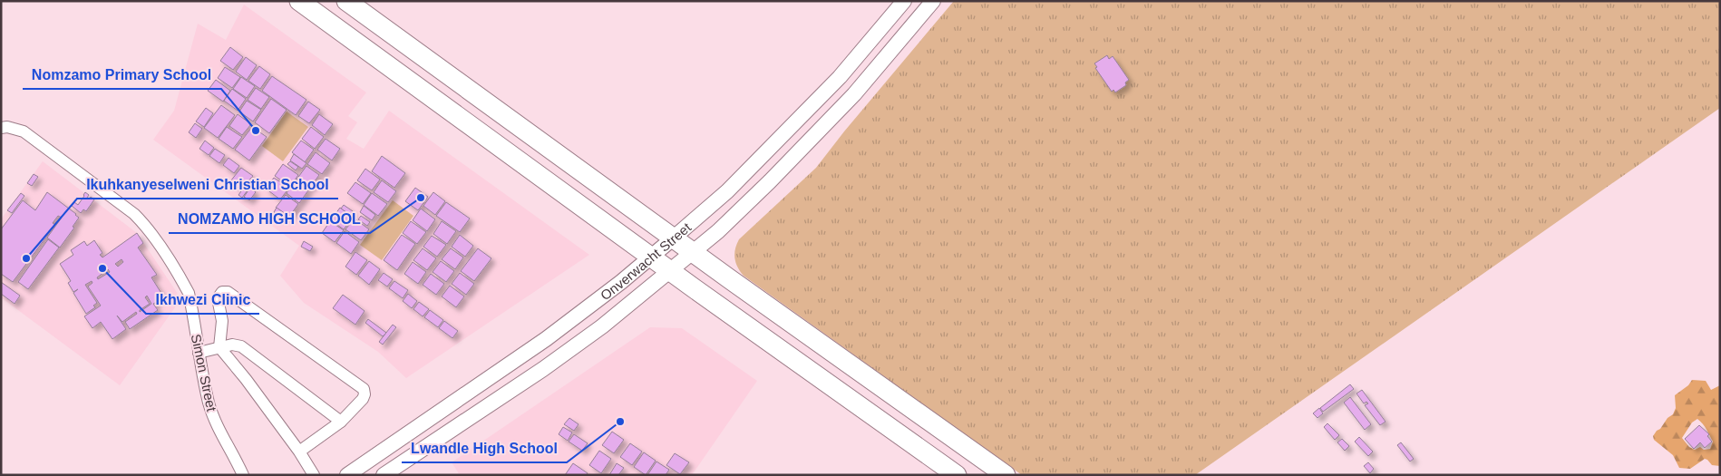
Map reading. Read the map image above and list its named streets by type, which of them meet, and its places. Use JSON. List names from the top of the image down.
{
  "streets": {
    "street": ["Onverwacht Street", "Simon Street"]
  },
  "places": [
    "Nomzamo Primary School",
    "NOMZAMO HIGH SCHOOL",
    "Ikuhkanyeselweni Christian School",
    "Ikhwezi Clinic",
    "Lwandle High School"
  ]
}
